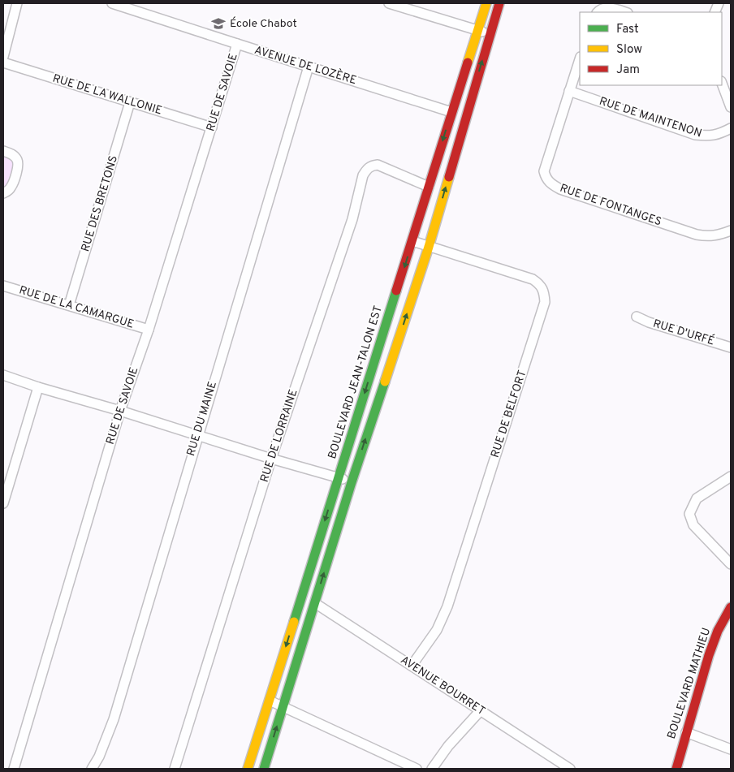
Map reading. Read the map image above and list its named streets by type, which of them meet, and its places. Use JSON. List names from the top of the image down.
{
  "streets": {
    "street": [
      "AVENUE DE LOZÈRE",
      "RUE DE SAVOIE",
      "RUE DE LA WALLONIE",
      "RUE DE MAINTENON",
      "RUE DES BRETONS",
      "RUE DE FONTANGES",
      "RUE DE LA CAMARGUE",
      "RUE D'URFÉ",
      "BOULEVARD JEAN-TALON EST",
      "RUE DE BELFORT",
      "RUE DU MAINE",
      "RUE DE LORRAINE",
      "BOULEVARD MATHIEU",
      "AVENUE BOURRET"
    ]
  },
  "crossings": [
    ["AVENUE DE LOZÈRE", "RUE DE SAVOIE"],
    ["AVENUE DE LOZÈRE", "BOULEVARD JEAN-TALON EST"],
    ["AVENUE DE LOZÈRE", "RUE DU MAINE"],
    ["RUE DE SAVOIE", "RUE DE LA WALLONIE"],
    ["RUE DE SAVOIE", "RUE DE LA CAMARGUE"],
    ["RUE DE LA WALLONIE", "RUE DES BRETONS"],
    ["RUE DE MAINTENON", "RUE DE FONTANGES"],
    ["RUE DES BRETONS", "RUE DE LA CAMARGUE"],
    ["BOULEVARD JEAN-TALON EST", "RUE DE BELFORT"],
    ["BOULEVARD JEAN-TALON EST", "RUE DE LORRAINE"],
    ["RUE DE BELFORT", "AVENUE BOURRET"]
  ],
  "places": {
    "school or university": ["École Chabot"]
  },
  "legend": ["Fast", "Slow", "Jam"]
}
